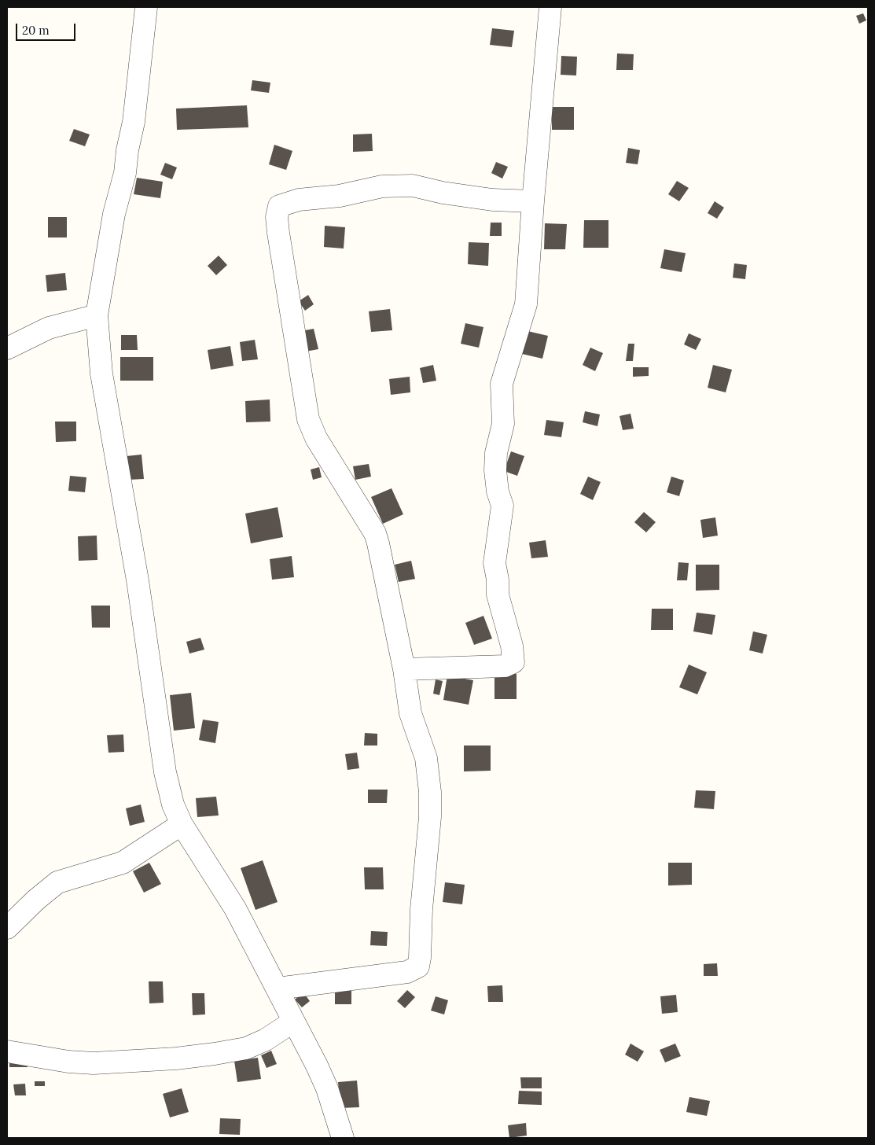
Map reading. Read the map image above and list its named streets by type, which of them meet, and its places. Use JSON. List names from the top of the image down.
{
  "scale_bar": "20 m"
}
